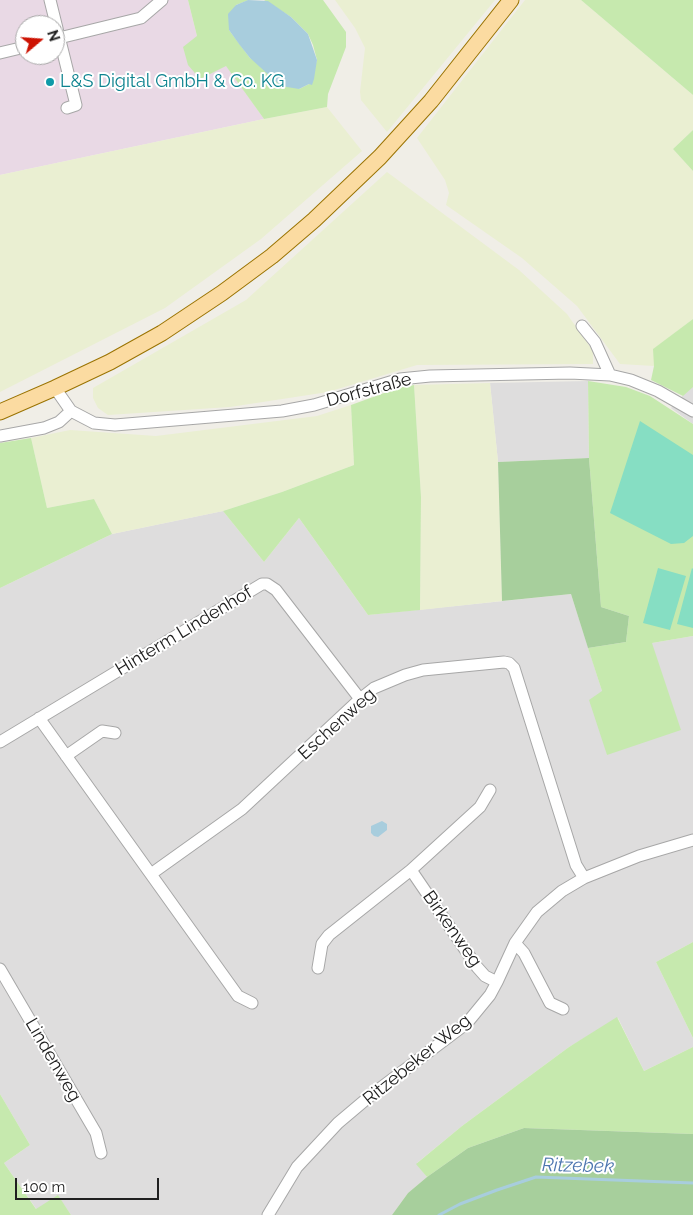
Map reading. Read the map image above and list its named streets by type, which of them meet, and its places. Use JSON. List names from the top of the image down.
{
  "streets": {
    "street": [
      "Dorfstraße",
      "Hinterm Lindenhof",
      "Eschenweg",
      "Birkenweg",
      "Lindenweg",
      "Ritzebeker Weg"
    ]
  },
  "crossings": [
    ["Hinterm Lindenhof", "Eschenweg"],
    ["Eschenweg", "Ritzebeker Weg"],
    ["Birkenweg", "Ritzebeker Weg"]
  ],
  "water": ["Ritzebek"],
  "places": ["L&S Digital GmbH & Co. KG"],
  "scale_bar": "100 m",
  "north": "right"
}
